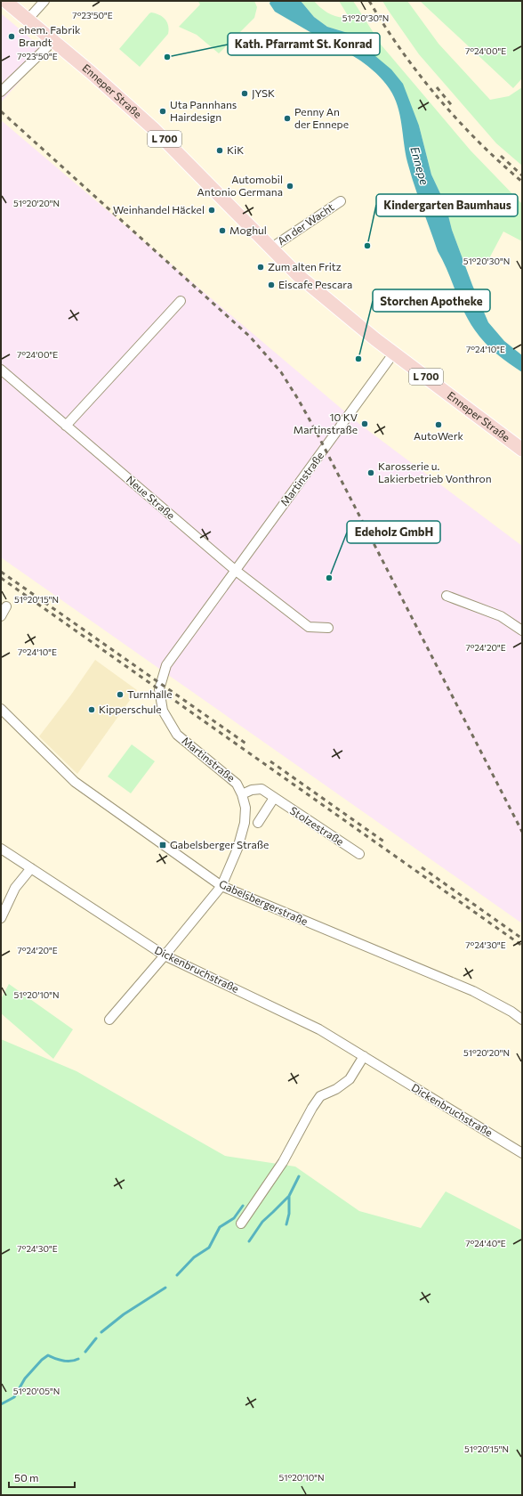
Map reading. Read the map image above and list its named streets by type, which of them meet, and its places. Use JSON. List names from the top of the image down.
{
  "streets": {
    "main road": ["Enneper Straße", "L 700"],
    "street": [
      "An der Wacht",
      "Martinstraße",
      "Neue Straße",
      "Stolzestraße",
      "Gabelsbergerstraße",
      "Dickenbruchstraße"
    ]
  },
  "crossings": [
    ["Enneper Straße", "An der Wacht"],
    ["Enneper Straße", "Martinstraße"],
    ["Martinstraße", "Neue Straße"],
    ["Martinstraße", "Stolzestraße"],
    ["Martinstraße", "Gabelsbergerstraße"]
  ],
  "water": ["Ennepe"],
  "places": {
    "other": [
      "ehem. Fabrik Brandt",
      "Kath. Pfarramt St. Konrad",
      "JYSK",
      "Uta Pannhans Hairdesign",
      "Penny An der Ennepe",
      "KiK",
      "Automobil Antonio Germana",
      "Weinhandel Häckel",
      "Moghul",
      "Kindergarten Baumhaus",
      "Zum alten Fritz",
      "Eiscafe Pescara",
      "Storchen Apotheke",
      "10 KV Martinstraße",
      "AutoWerk",
      "Karosserie u. Lakierbetrieb Vonthron",
      "Edeholz GmbH",
      "Turnhalle",
      "Kipperschule"
    ],
    "transit": ["Gabelsberger Straße"]
  },
  "scale_bar": "50 m",
  "coordinates": [
    "7°23'50\"E",
    "51°20'30\"N",
    "7°24'00\"E",
    "51°20'20\"N",
    "7°24'10\"E",
    "51°20'15\"N",
    "7°24'20\"E",
    "7°24'30\"E",
    "51°20'10\"N",
    "7°24'40\"E",
    "51°20'05\"N"
  ]
}
